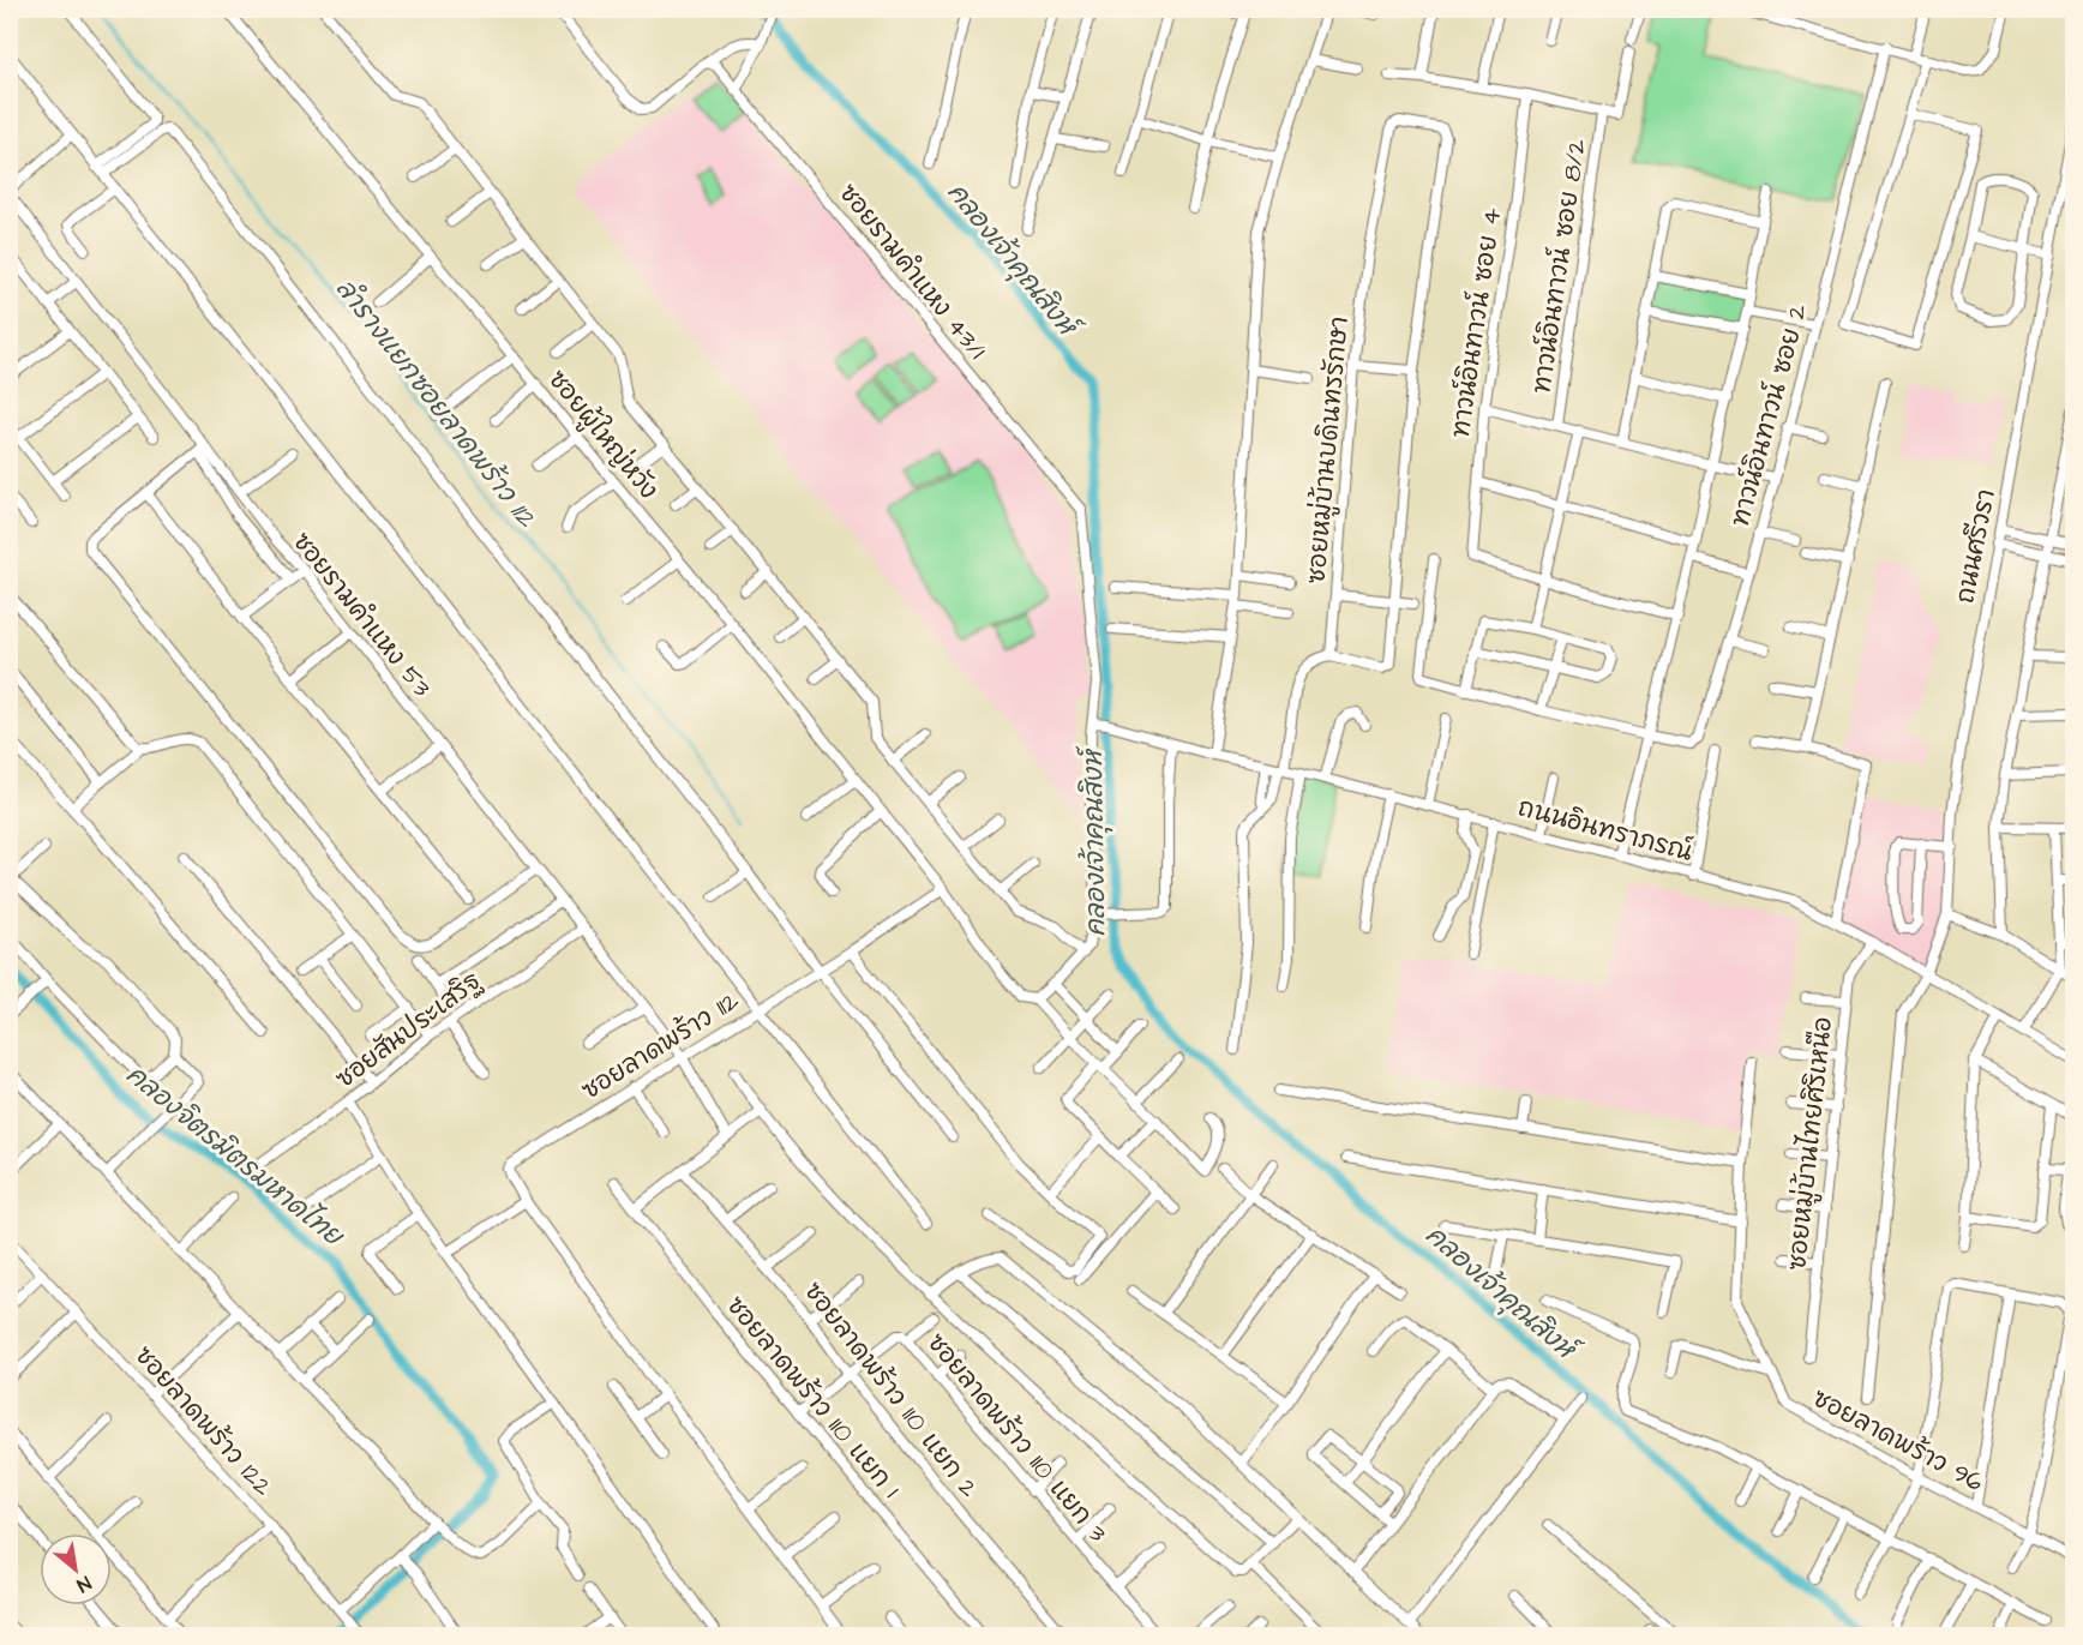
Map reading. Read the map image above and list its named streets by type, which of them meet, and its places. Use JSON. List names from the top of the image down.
{
  "streets": {
    "street": [
      "ทาวน์อินทาวน์ ซอย 8/2",
      "ซอยรามคำแหง 43/1",
      "ทาวน์อินทาวน์ ซอย 4",
      "ทาวน์อินทาวน์ ซอย 2",
      "ซอยผู้ใหญ่หวัง",
      "ซอยหมู่บ้านบดินทรรักษา",
      "ถนนศรีวรา",
      "ซอยรามคำแหง 53",
      "ถนนอินทราภรณ์",
      "ซอยสันประเสริฐ",
      "ซอยลาดพร้าว 112",
      "ซอยหมู่บ้านไทยศิริเหนือ",
      "ซอยลาดพร้าว 110 แยก 2",
      "ซอยลาดพร้าว 110 แยก 1",
      "ซอยลาดพร้าว 122",
      "ซอยลาดพร้าว 110 แยก 3",
      "ซอยลาดพร้าว 96"
    ]
  },
  "crossings": [
    ["ซอยรามคำแหง 43/1", "ถนนอินทราภรณ์"],
    ["ซอยผู้ใหญ่หวัง", "ซอยลาดพร้าว 112"],
    ["ถนนศรีวรา", "ถนนอินทราภรณ์"],
    ["ซอยรามคำแหง 53", "ซอยสันประเสริฐ"],
    ["ซอยรามคำแหง 53", "ซอยลาดพร้าว 112"],
    ["ถนนอินทราภรณ์", "ซอยหมู่บ้านไทยศิริเหนือ"],
    ["ซอยลาดพร้าว 110 แยก 2", "ซอยลาดพร้าว 110 แยก 3"],
    ["ซอยลาดพร้าว 110 แยก 1", "ซอยลาดพร้าว 110 แยก 3"]
  ],
  "water": ["คลองเจ้าคุณสิงห์", "ลำรางแยกซอยลาดพร้าว 112", "คลองจิตรมิตรมหาดไทย"],
  "north": "bottom right"
}
